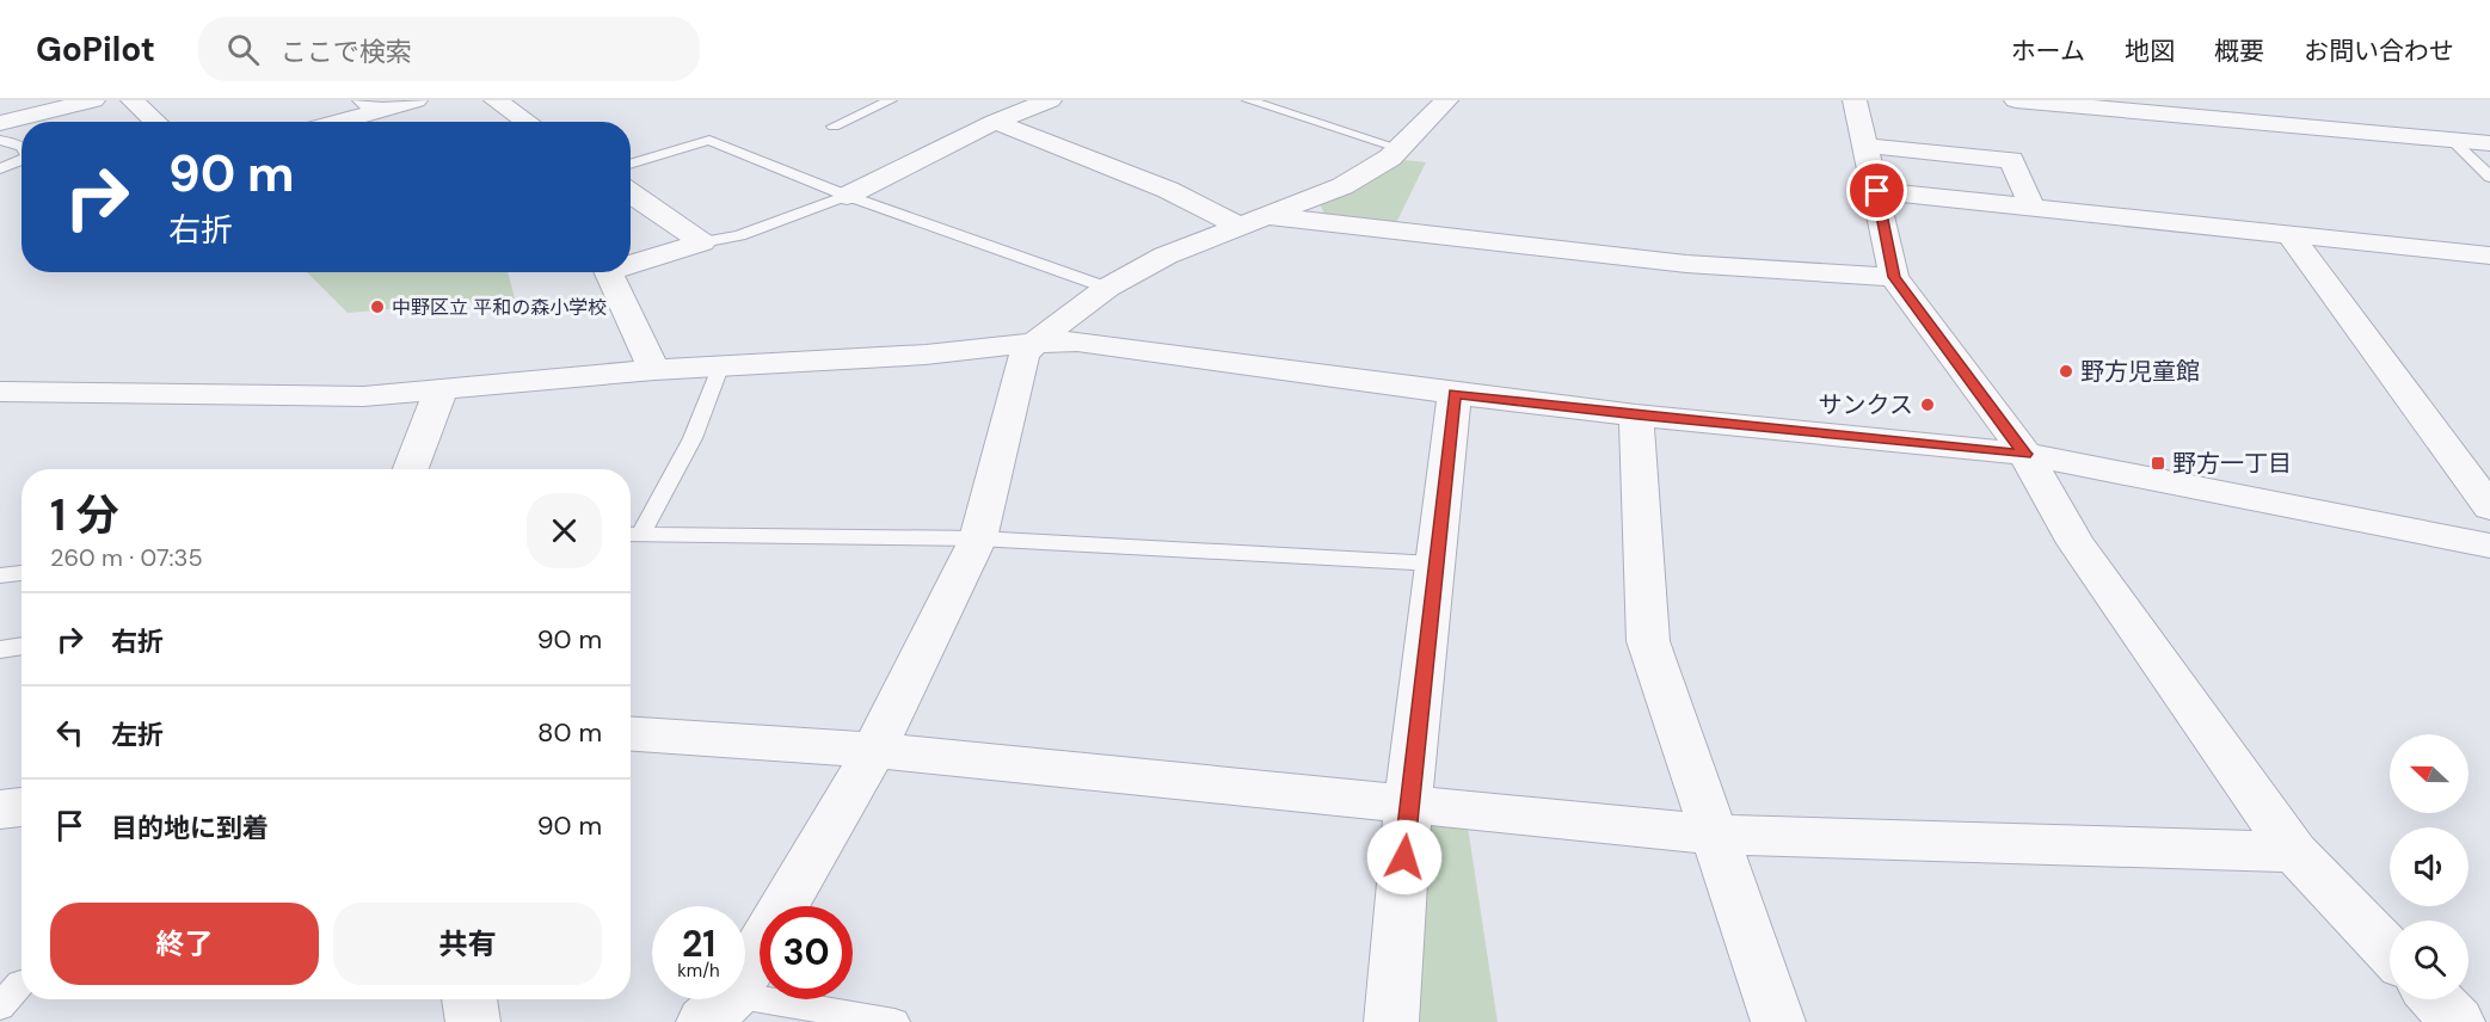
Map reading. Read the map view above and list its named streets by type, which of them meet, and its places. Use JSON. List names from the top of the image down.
{
  "places": {
    "other": ["中野区立 平和の森小学校", "野方児童館", "サンクス"],
    "transit": ["野方一丁目"]
  },
  "north": "left",
  "page": {
    "header": "GoPilot",
    "search": "ここで検索",
    "nav": [
      "ホーム",
      "地図",
      "概要",
      "お問い合わせ"
    ],
    "turn": ["90 m", "右折"],
    "heading": ["1 分", "260 m · 07:35"],
    "list": [
      {
        "name": "右折",
        "value": "90 m"
      },
      {
        "name": "左折",
        "value": "80 m"
      },
      {
        "name": "目的地に到着",
        "value": "90 m"
      }
    ],
    "buttons": ["終了", "共有"],
    "speed": "21 km/h",
    "limit": "30"
  }
}
